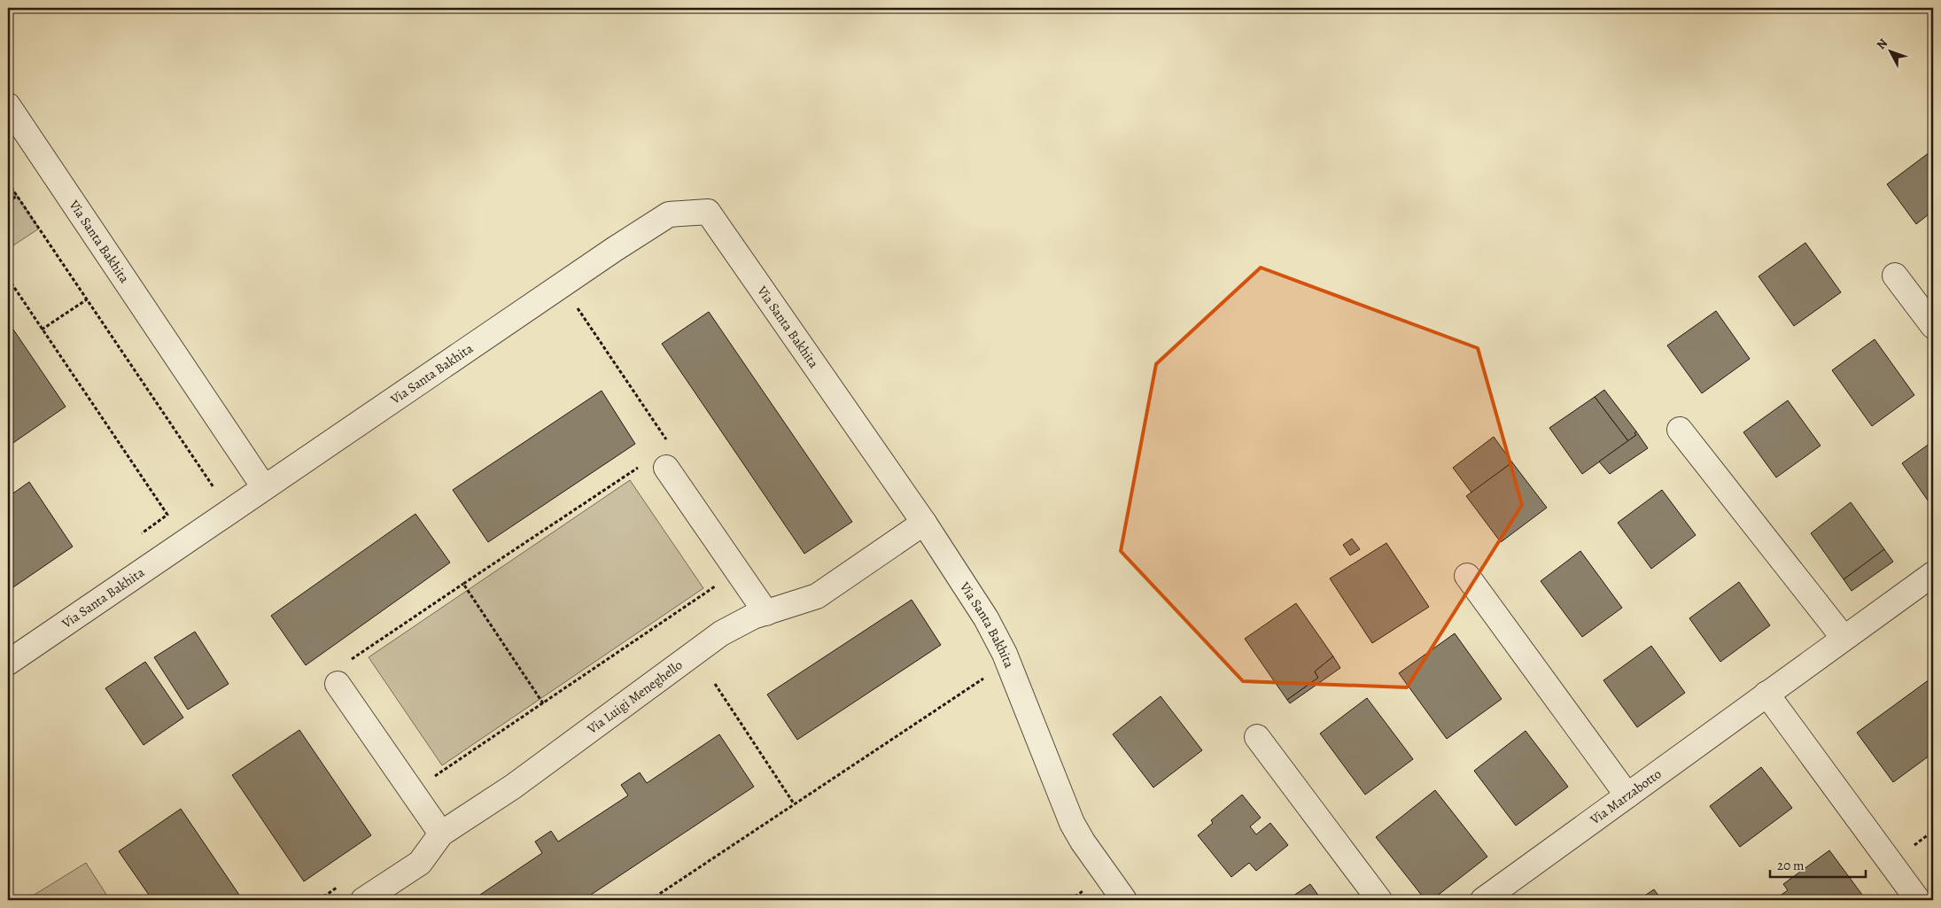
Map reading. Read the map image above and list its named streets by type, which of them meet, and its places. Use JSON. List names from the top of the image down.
{
  "streets": {
    "street": ["Via Santa Bakhita", "Via Luigi Meneghello", "Via Marzabotto"]
  },
  "crossings": [
    ["Via Santa Bakhita", "Via Luigi Meneghello"]
  ],
  "scale_bar": "20 m",
  "north": "top left"
}
